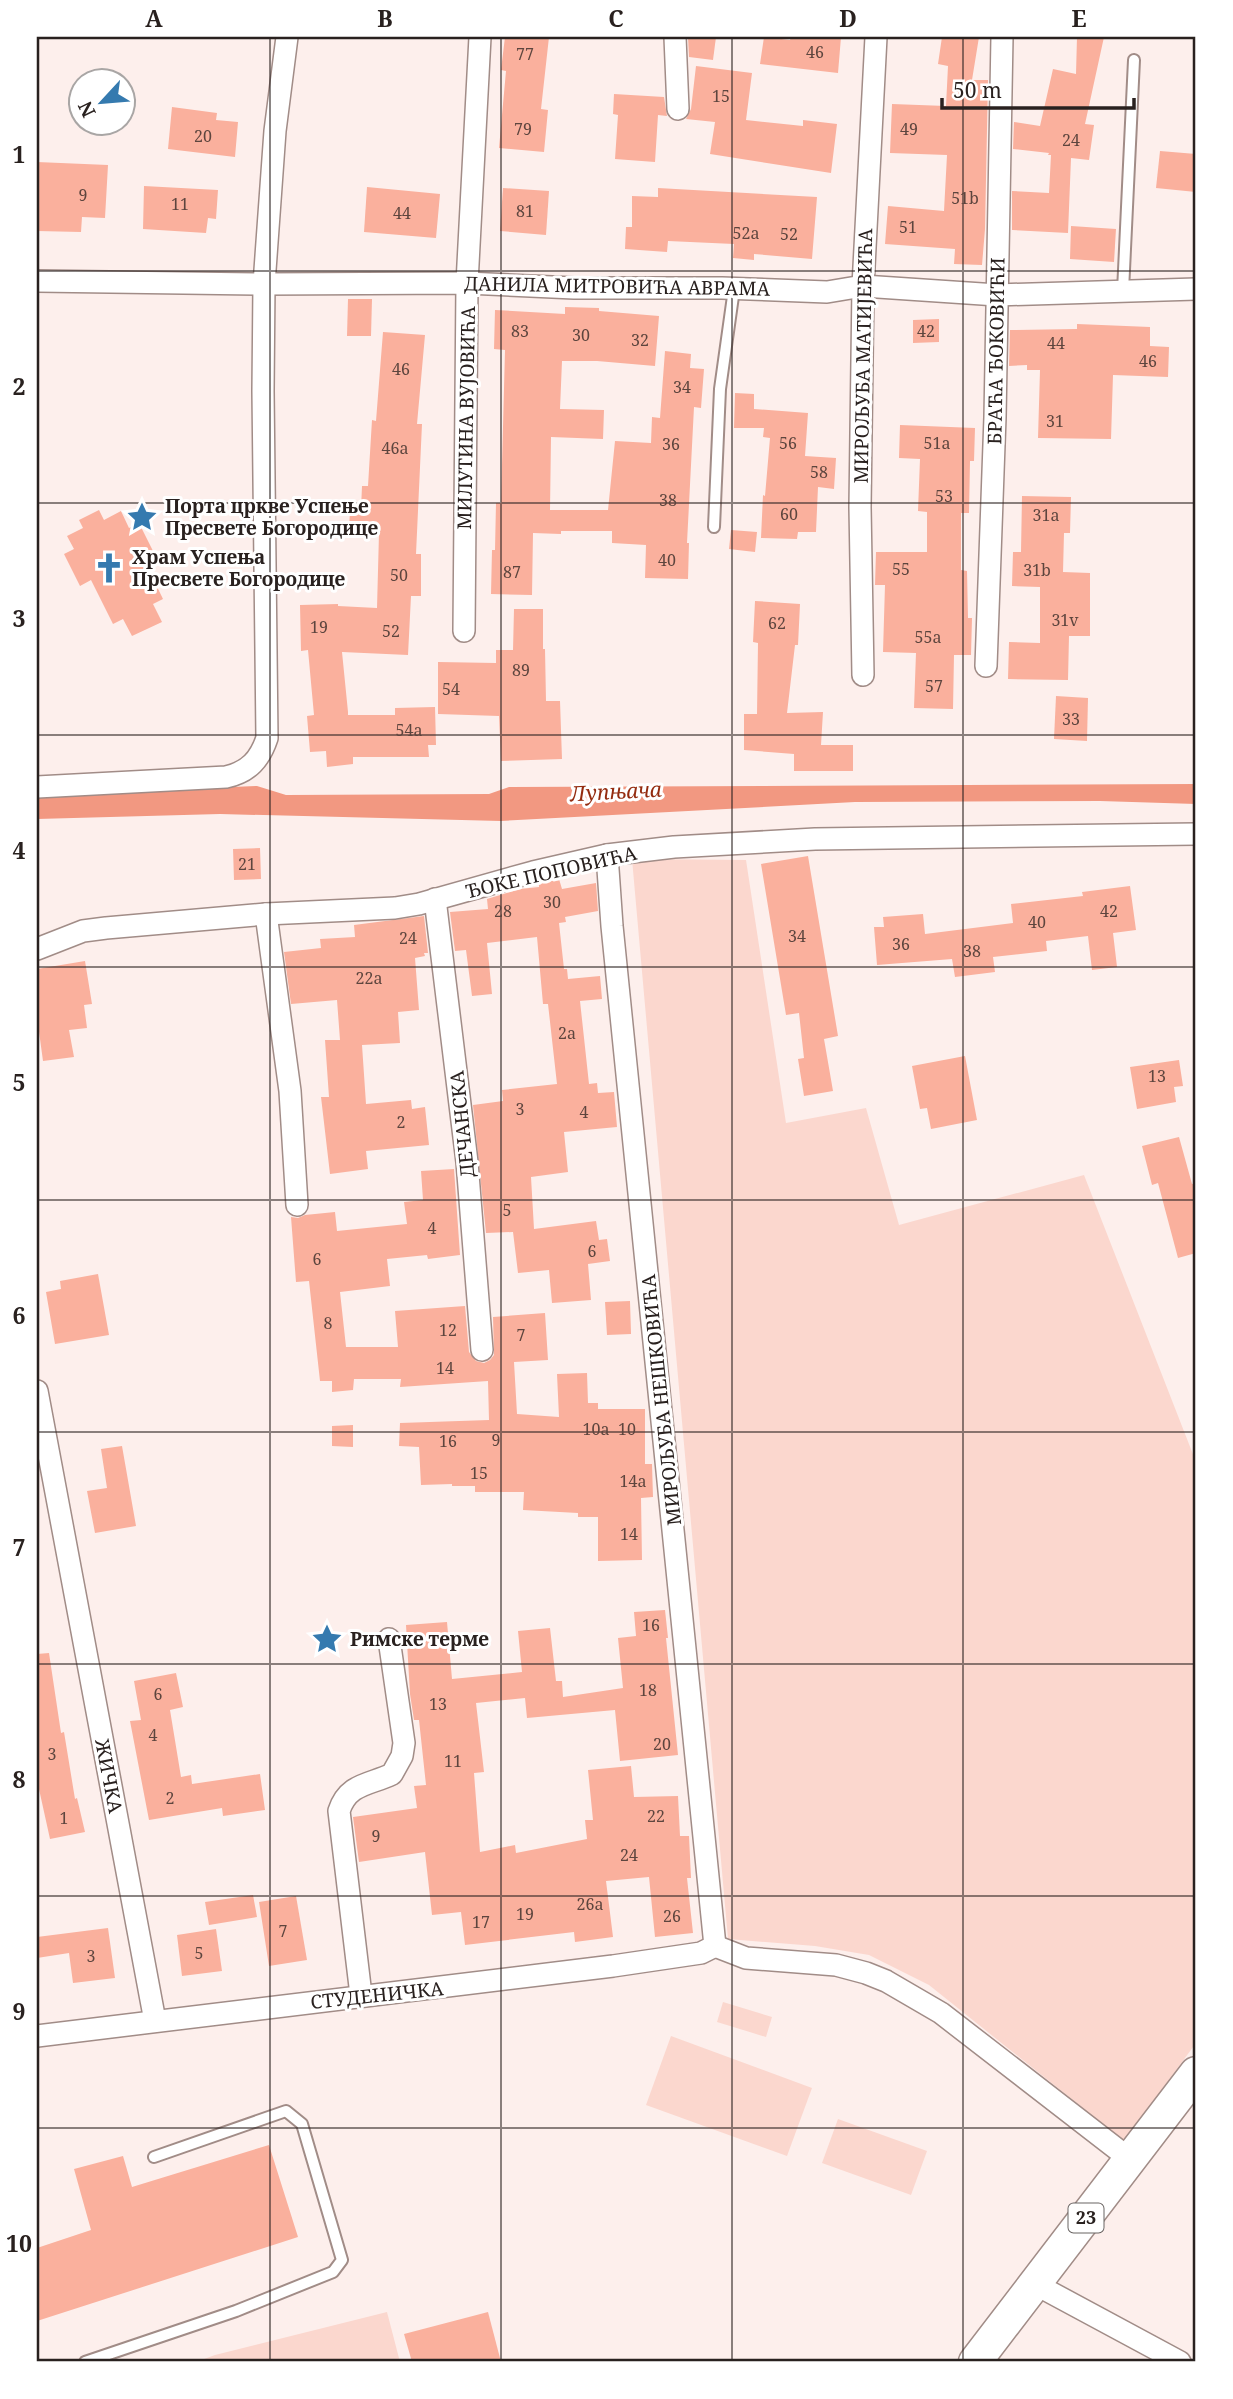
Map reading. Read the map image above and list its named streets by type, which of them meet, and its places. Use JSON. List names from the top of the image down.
{
  "streets": {
    "main road": ["23"],
    "street": [
      "ДАНИЛА МИТРОВИЋА АВРАМА",
      "БРАЋА ЂОКОВИЋИ",
      "МИРОЉУБА МАТИЈЕВИЋА",
      "МИЛУТИНА ВУЈОВИЋА",
      "ЂОКЕ ПОПОВИЋА",
      "ДЕЧАНСКА",
      "МИРОЉУБА НЕШКОВИЋА",
      "ЖИЧКА",
      "СТУДЕНИЧКА"
    ]
  },
  "crossings": [
    ["ДАНИЛА МИТРОВИЋА АВРАМА", "БРАЋА ЂОКОВИЋИ"],
    ["ДАНИЛА МИТРОВИЋА АВРАМА", "МИРОЉУБА МАТИЈЕВИЋА"],
    ["ДАНИЛА МИТРОВИЋА АВРАМА", "МИЛУТИНА ВУЈОВИЋА"],
    ["ЂОКЕ ПОПОВИЋА", "ДЕЧАНСКА"],
    ["ЂОКЕ ПОПОВИЋА", "МИРОЉУБА НЕШКОВИЋА"],
    ["МИРОЉУБА НЕШКОВИЋА", "СТУДЕНИЧКА"],
    ["ЖИЧКА", "СТУДЕНИЧКА"]
  ],
  "water": ["Лупњача"],
  "places": {
    "place": ["Порта цркве Успење Пресвете Богородице", "Римске терме"],
    "church": ["Храм Успења Пресвете Богородице"]
  },
  "house_numbers": [
    "46",
    "77",
    "15",
    "79",
    "49",
    "20",
    "24",
    "9",
    "51b",
    "11",
    "81",
    "44",
    "51",
    "52a",
    "52",
    "83",
    "42",
    "30",
    "32",
    "44",
    "46",
    "46",
    "34",
    "31",
    "56",
    "51a",
    "36",
    "46a",
    "58",
    "53",
    "38",
    "60",
    "31a",
    "40",
    "55",
    "31b",
    "87",
    "50",
    "31v",
    "62",
    "19",
    "52",
    "55a",
    "89",
    "57",
    "54",
    "33",
    "54a",
    "21",
    "30",
    "28",
    "42",
    "40",
    "34",
    "24",
    "36",
    "38",
    "22a",
    "2a",
    "13",
    "3",
    "4",
    "2",
    "5",
    "4",
    "6",
    "6",
    "8",
    "12",
    "7",
    "14",
    "10a",
    "10",
    "9",
    "16",
    "15",
    "14a",
    "14",
    "16",
    "18",
    "6",
    "13",
    "4",
    "20",
    "3",
    "11",
    "2",
    "22",
    "1",
    "9",
    "24",
    "26a",
    "19",
    "26",
    "17",
    "7",
    "5",
    "3"
  ],
  "scale_bar": "50 m",
  "north": "bottom left",
  "grid": {
    "columns": [
      "A",
      "B",
      "C",
      "D",
      "E"
    ],
    "rows": [
      "1",
      "2",
      "3",
      "4",
      "5",
      "6",
      "7",
      "8",
      "9",
      "10"
    ]
  }
}
